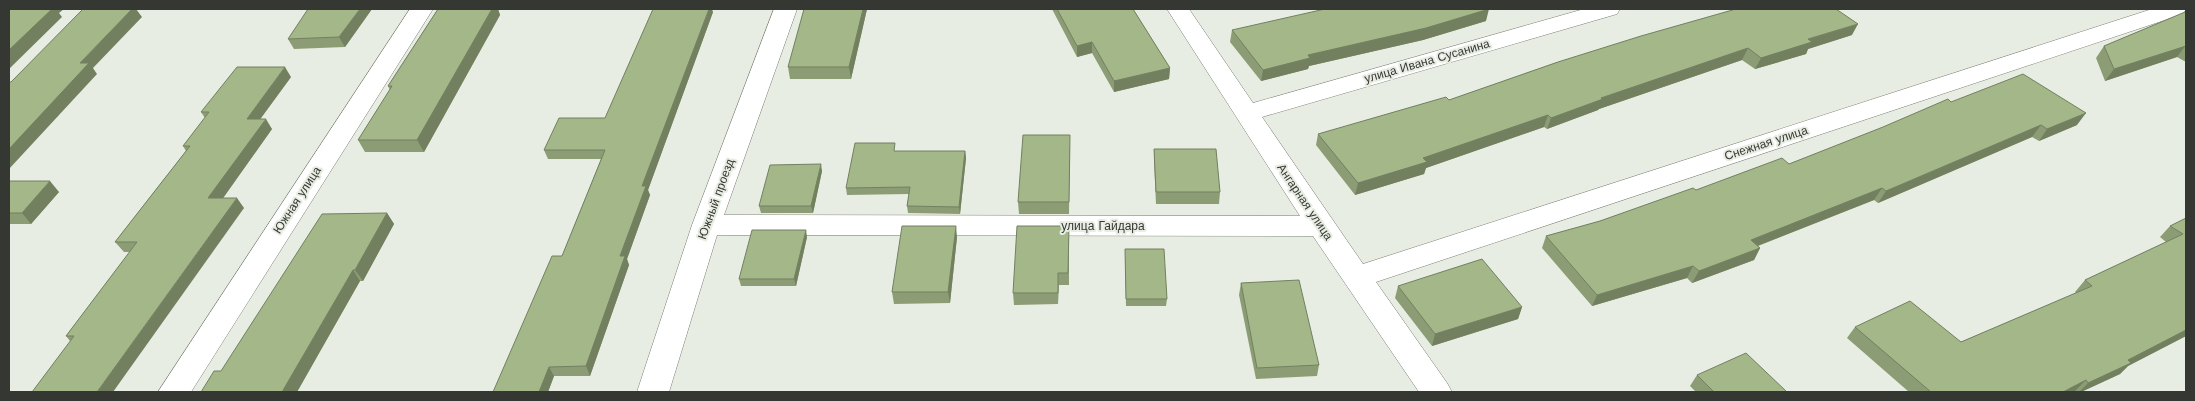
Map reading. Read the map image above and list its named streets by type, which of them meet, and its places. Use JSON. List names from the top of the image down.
{
  "streets": {
    "street": [
      "улица Ивана Сусанина",
      "Снежная улица",
      "Южный проезд",
      "Южная улица",
      "Ангарная улица",
      "улица Гайдара"
    ]
  },
  "crossings": [
    ["улица Ивана Сусанина", "Ангарная улица"],
    ["Снежная улица", "Ангарная улица"],
    ["Южный проезд", "улица Гайдара"],
    ["Ангарная улица", "улица Гайдара"]
  ]
}
